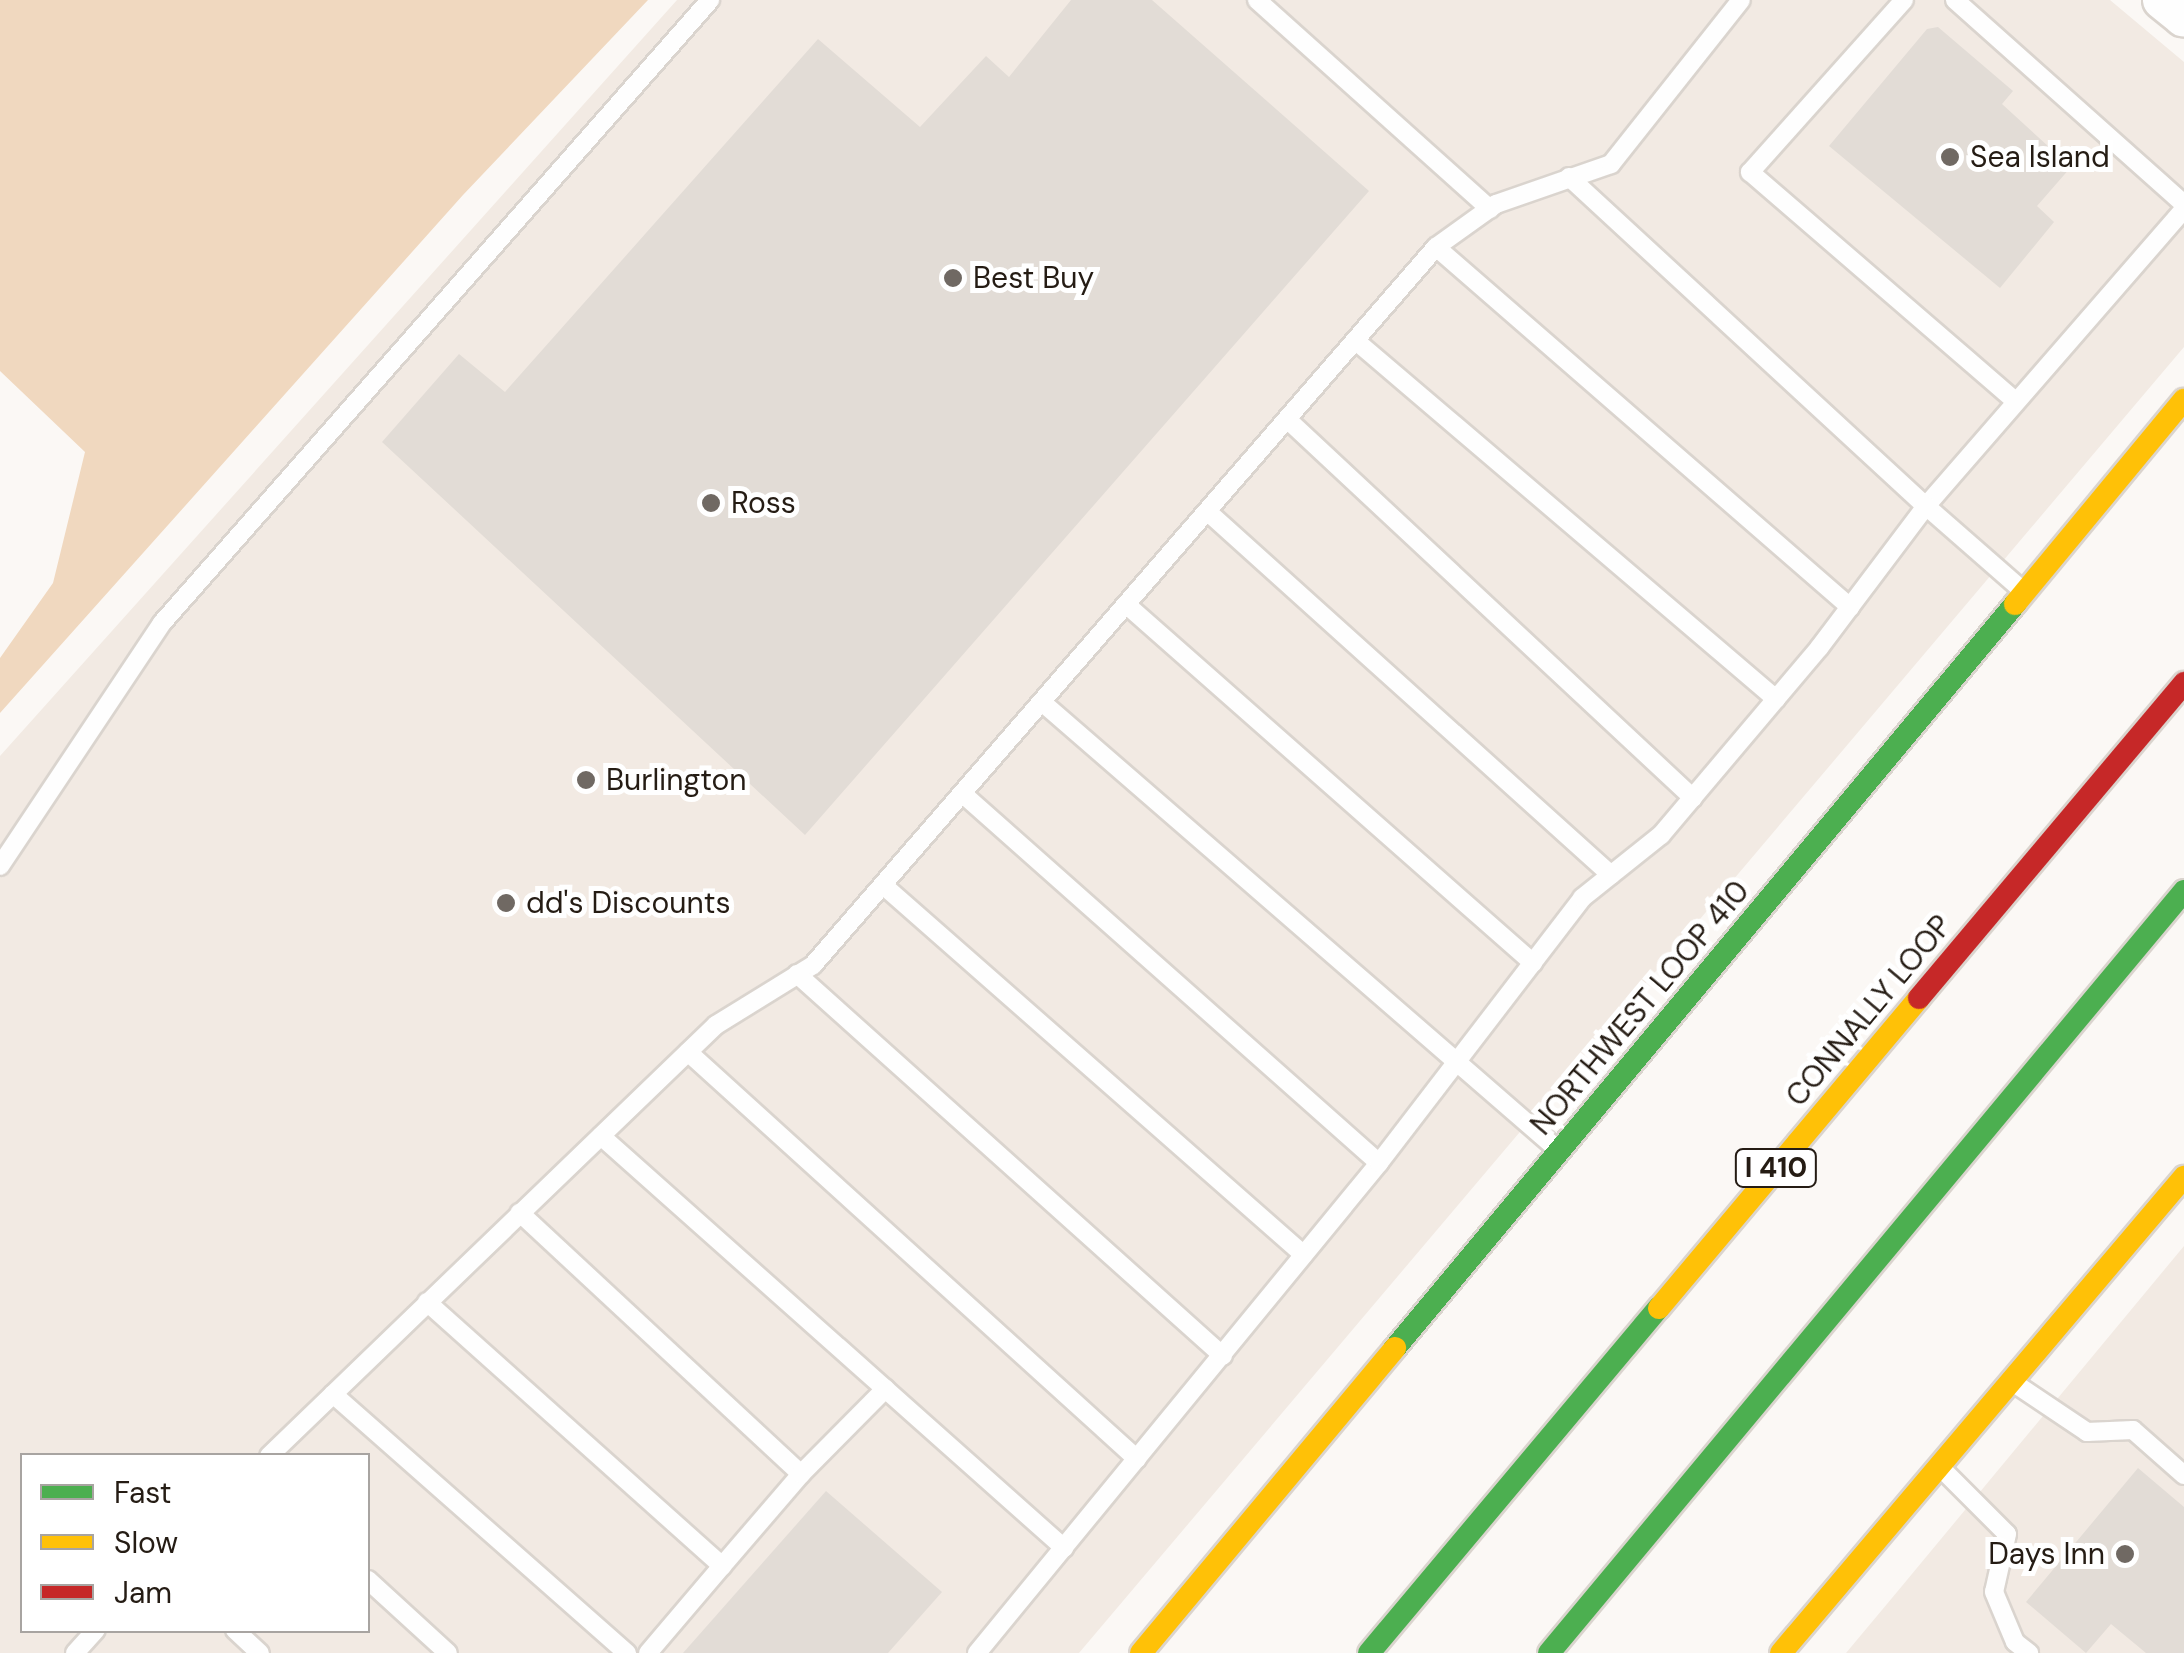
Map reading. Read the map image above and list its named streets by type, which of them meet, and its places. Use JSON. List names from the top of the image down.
{
  "streets": {
    "main road": ["NORTHWEST LOOP 410", "CONNALLY LOOP", "I 410"]
  },
  "places": [
    "Sea Island",
    "Best Buy",
    "Ross",
    "Burlington",
    "dd's Discounts",
    "Days Inn"
  ],
  "legend": ["Fast", "Slow", "Jam"]
}
